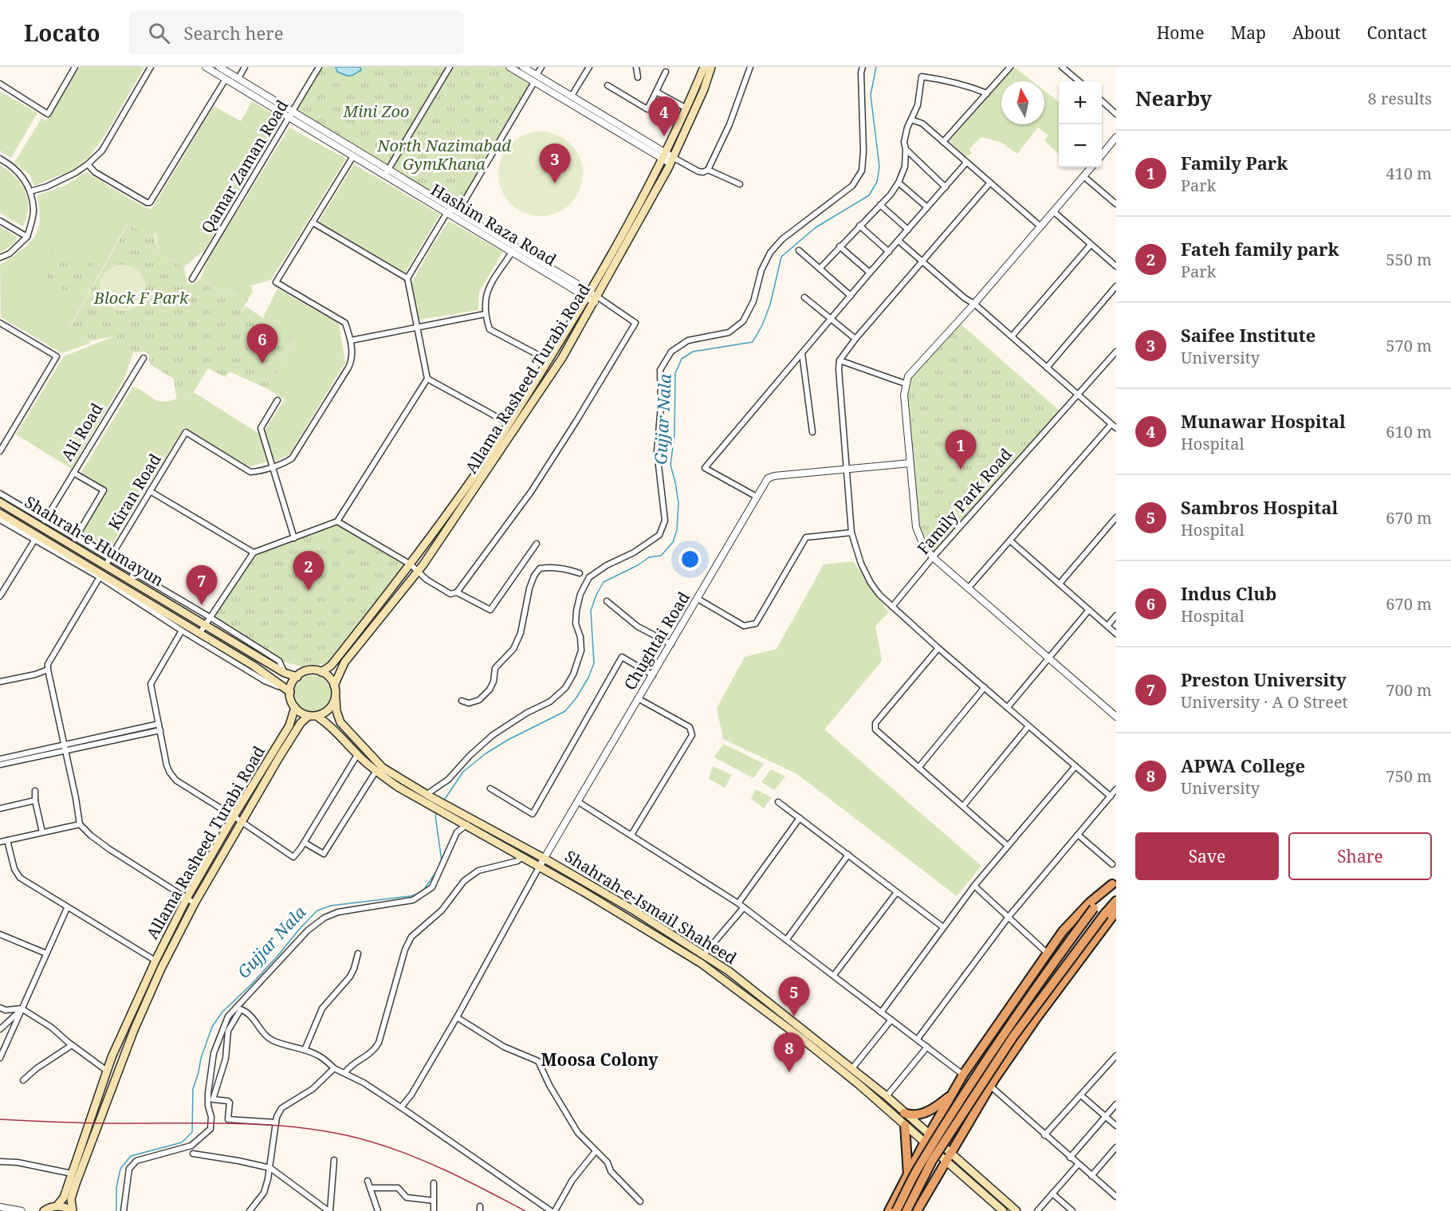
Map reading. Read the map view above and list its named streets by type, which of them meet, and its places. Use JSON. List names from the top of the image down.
{
  "streets": {
    "main road": ["Allama Rasheed Turabi Road", "Shahrah-e-Humayun", "Shahrah-e-Ismail Shaheed"],
    "street": [
      "Qamar Zaman Road",
      "Hashim Raza Road",
      "Ali Road",
      "Kiran Road",
      "Family Park Road",
      "Chughtai Road"
    ]
  },
  "crossings": [
    ["Qamar Zaman Road", "Hashim Raza Road"],
    ["Hashim Raza Road", "Allama Rasheed Turabi Road"],
    ["Allama Rasheed Turabi Road", "Shahrah-e-Humayun"],
    ["Allama Rasheed Turabi Road", "Shahrah-e-Ismail Shaheed"],
    ["Kiran Road", "Shahrah-e-Humayun"],
    ["Shahrah-e-Humayun", "Shahrah-e-Ismail Shaheed"],
    ["Chughtai Road", "Shahrah-e-Ismail Shaheed"]
  ],
  "districts": ["Moosa Colony"],
  "water": ["Gujjar Nala"],
  "parks": ["Mini Zoo", "North Nazimabad GymKhana", "Block F Park"],
  "north": "top",
  "page": {
    "header": "Locato",
    "search": "Search here",
    "nav": [
      "Home",
      "Map",
      "About",
      "Contact"
    ],
    "heading": ["Nearby", "8 results"],
    "map_buttons": ["+", "−"],
    "pins": [
      "4",
      "3",
      "6",
      "1",
      "2",
      "7",
      "5",
      "8"
    ],
    "list": [
      {
        "mark": "1",
        "name": "Family Park",
        "note": "Park",
        "value": "410 m"
      },
      {
        "mark": "2",
        "name": "Fateh family park",
        "note": "Park",
        "value": "550 m"
      },
      {
        "mark": "3",
        "name": "Saifee Institute",
        "note": "University",
        "value": "570 m"
      },
      {
        "mark": "4",
        "name": "Munawar Hospital",
        "note": "Hospital",
        "value": "610 m"
      },
      {
        "mark": "5",
        "name": "Sambros Hospital",
        "note": "Hospital",
        "value": "670 m"
      },
      {
        "mark": "6",
        "name": "Indus Club",
        "note": "Hospital",
        "value": "670 m"
      },
      {
        "mark": "7",
        "name": "Preston University",
        "note": "University · A O Street",
        "value": "700 m"
      },
      {
        "mark": "8",
        "name": "APWA College",
        "note": "University",
        "value": "750 m"
      }
    ],
    "buttons": ["Save", "Share"]
  }
}
